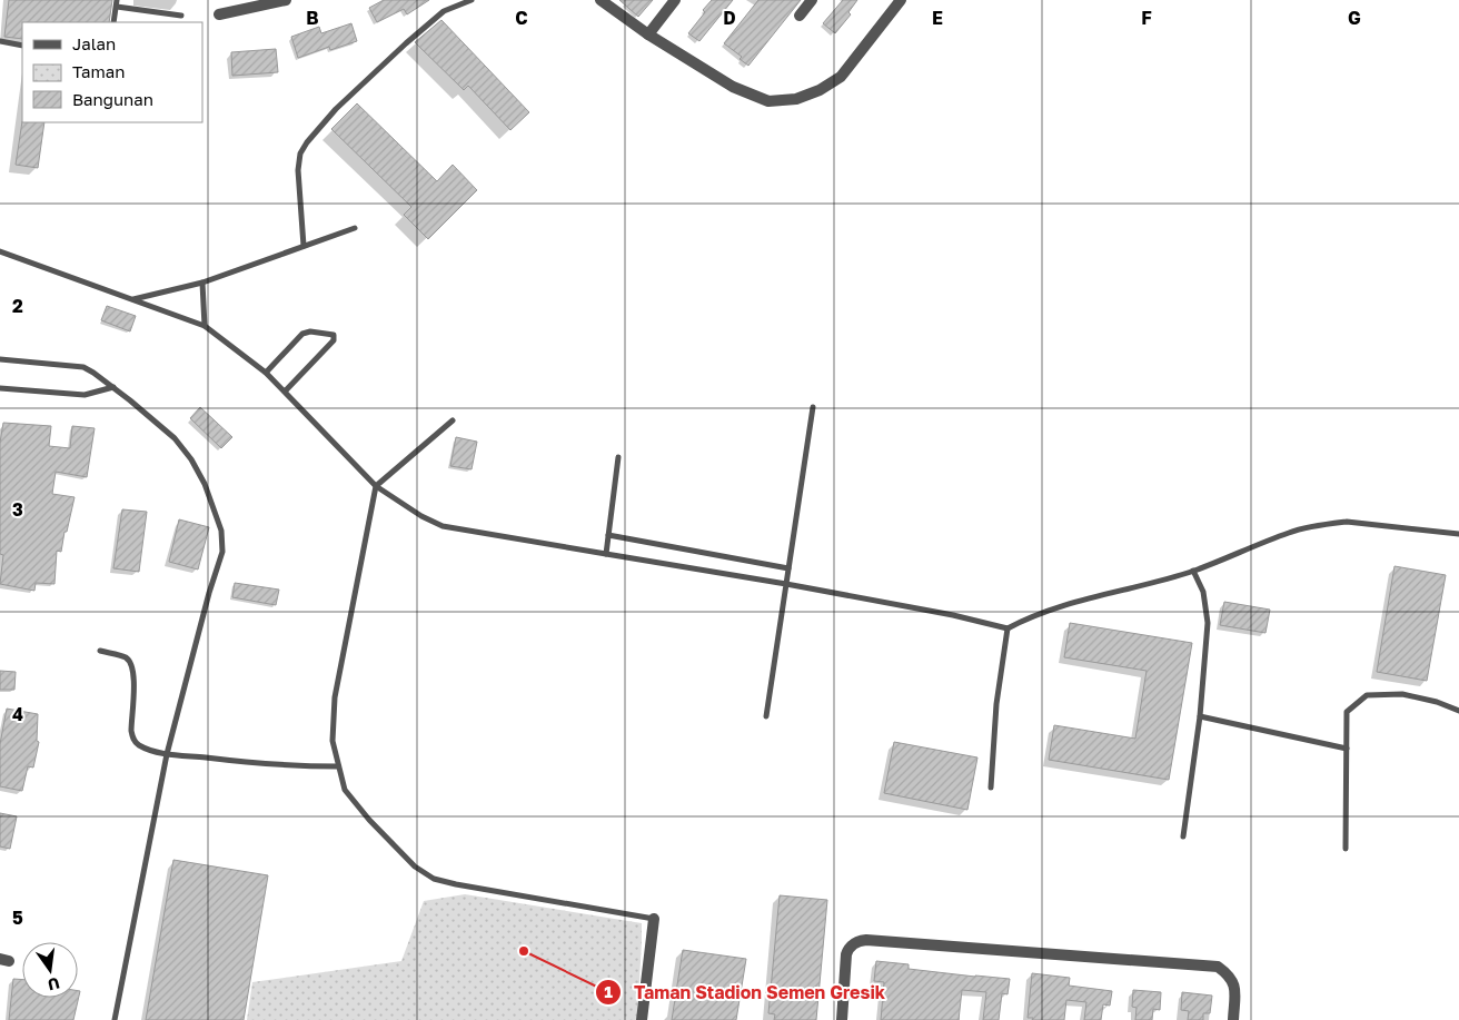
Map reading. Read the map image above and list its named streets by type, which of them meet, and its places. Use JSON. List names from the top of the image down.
{
  "places": ["Taman Stadion Semen Gresik"],
  "legend": ["Jalan", "Taman", "Bangunan"],
  "north": "bottom",
  "grid": {
    "columns": [
      "B",
      "C",
      "D",
      "E",
      "F",
      "G"
    ],
    "rows": [
      "2",
      "3",
      "4",
      "5"
    ]
  }
}
